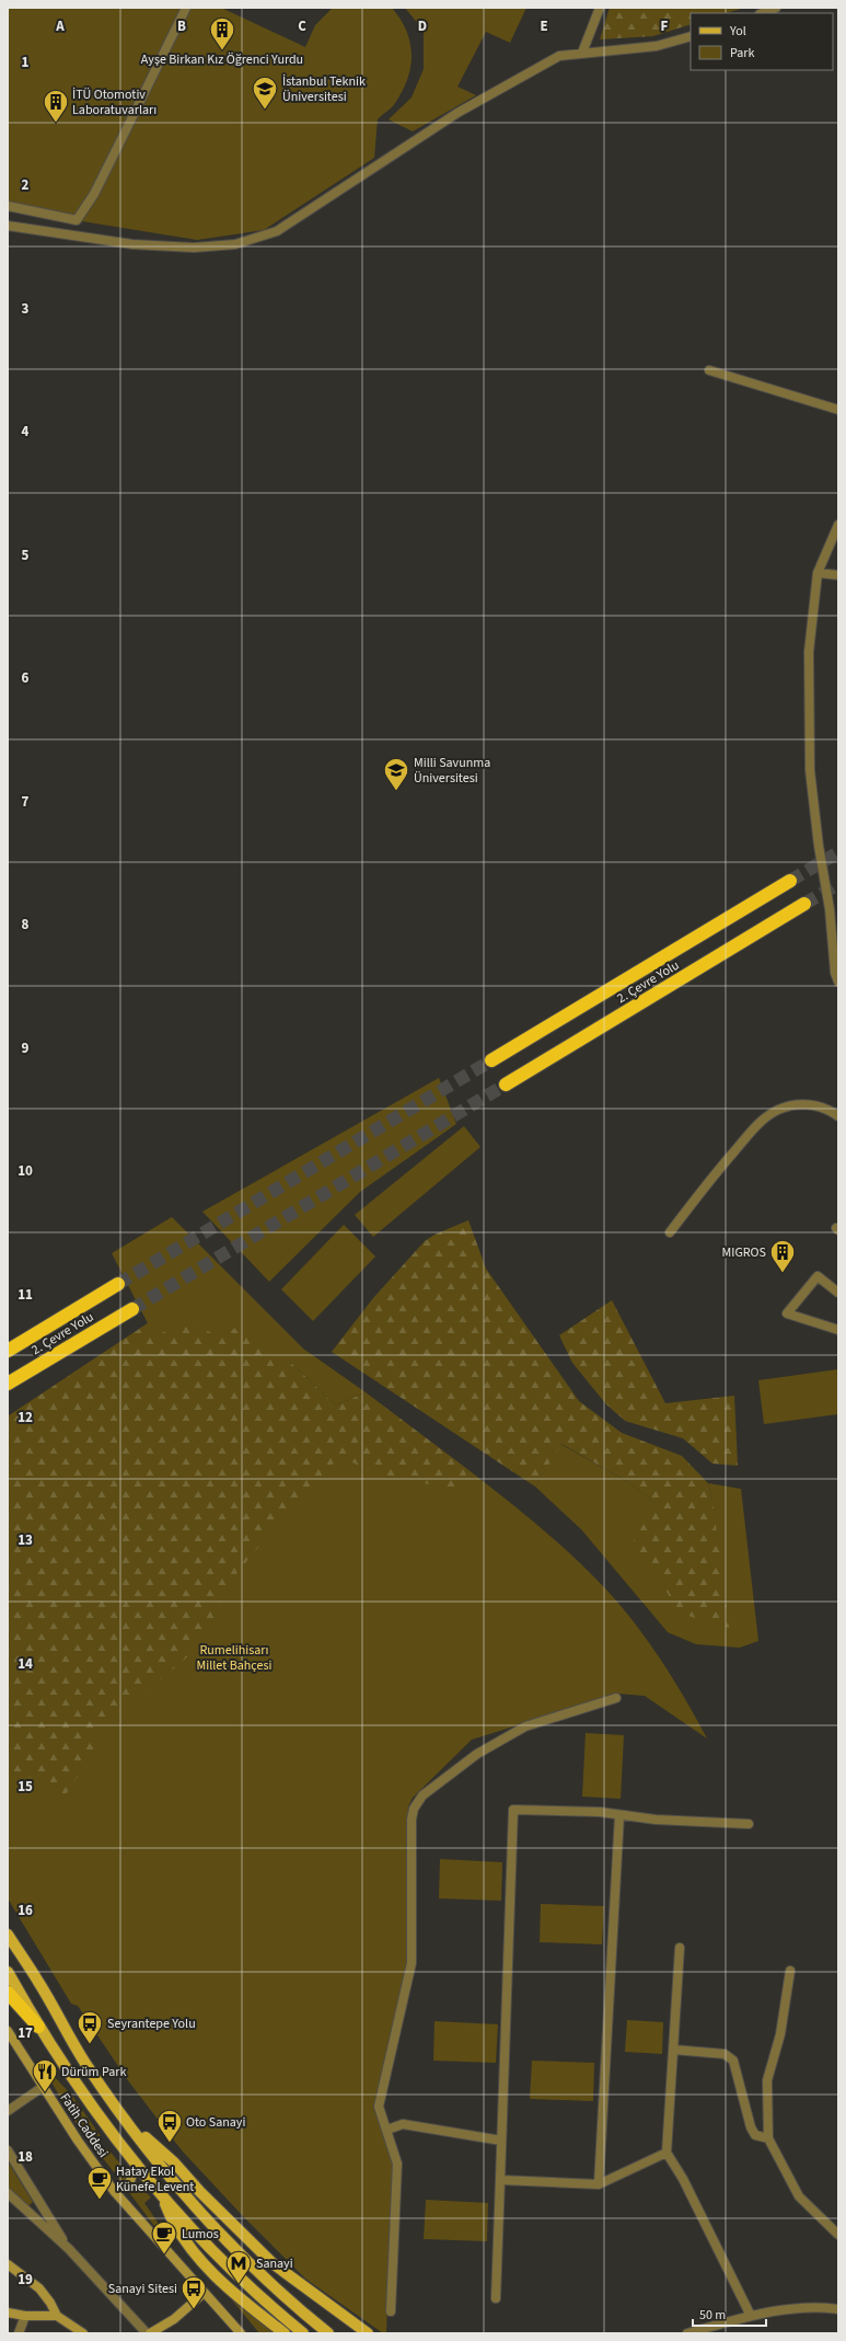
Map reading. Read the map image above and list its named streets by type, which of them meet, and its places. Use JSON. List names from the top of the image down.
{
  "streets": {
    "highway": ["2. Çevre Yolu"],
    "street": ["Fatih Caddesi"]
  },
  "parks": ["Rumelihisarı Millet Bahçesi"],
  "places": {
    "building": ["Ayşe Birkan Kız Öğrenci Yurdu", "İTÜ Otomotiv Laboratuvarları", "MIGROS"],
    "school or university": ["İstanbul Teknik Üniversitesi", "Milli Savunma Üniversitesi"],
    "bus stop": ["Seyrantepe Yolu", "Oto Sanayi", "Sanayi Sitesi"],
    "restaurant": ["Dürüm Park"],
    "cafe": ["Hatay Ekol Künefe Levent", "Lumos"],
    "metro station": ["Sanayi"]
  },
  "legend": ["Yol", "Park"],
  "scale_bar": "50 m",
  "grid": {
    "columns": [
      "A",
      "B",
      "C",
      "D",
      "E",
      "F"
    ],
    "rows": [
      "1",
      "2",
      "3",
      "4",
      "5",
      "6",
      "7",
      "8",
      "9",
      "10",
      "11",
      "12",
      "13",
      "14",
      "15",
      "16",
      "17",
      "18",
      "19"
    ]
  }
}
